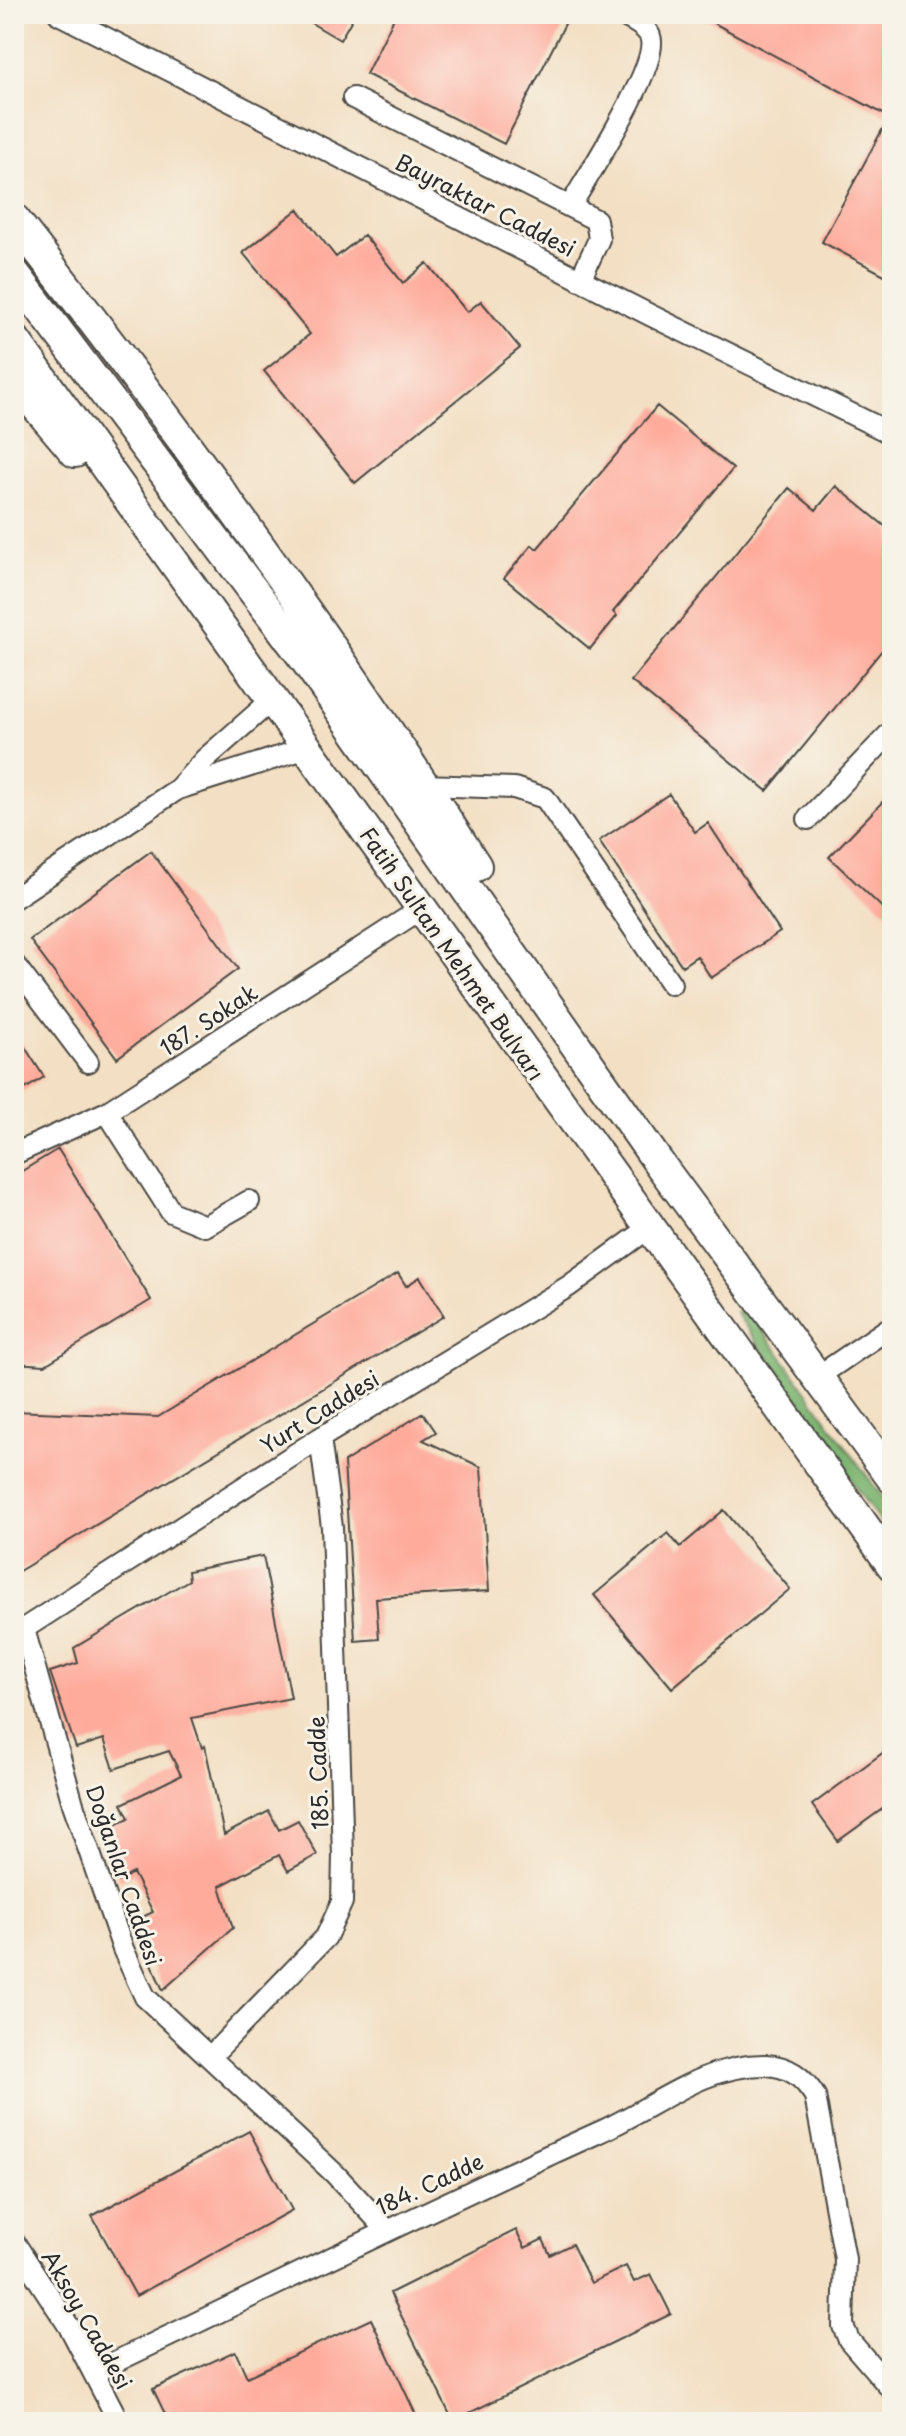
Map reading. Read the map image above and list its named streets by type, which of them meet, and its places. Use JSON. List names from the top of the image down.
{
  "streets": {
    "highway": ["Fatih Sultan Mehmet Bulvarı"],
    "street": [
      "Bayraktar Caddesi",
      "187. Sokak",
      "Yurt Caddesi",
      "185. Cadde",
      "Doğanlar Caddesi",
      "184. Cadde",
      "Aksoy Caddesi"
    ]
  },
  "crossings": [
    ["Fatih Sultan Mehmet Bulvarı", "187. Sokak"],
    ["Fatih Sultan Mehmet Bulvarı", "Yurt Caddesi"],
    ["Yurt Caddesi", "185. Cadde"],
    ["Yurt Caddesi", "Doğanlar Caddesi"],
    ["185. Cadde", "Doğanlar Caddesi"],
    ["Doğanlar Caddesi", "184. Cadde"],
    ["184. Cadde", "Aksoy Caddesi"]
  ]
}
